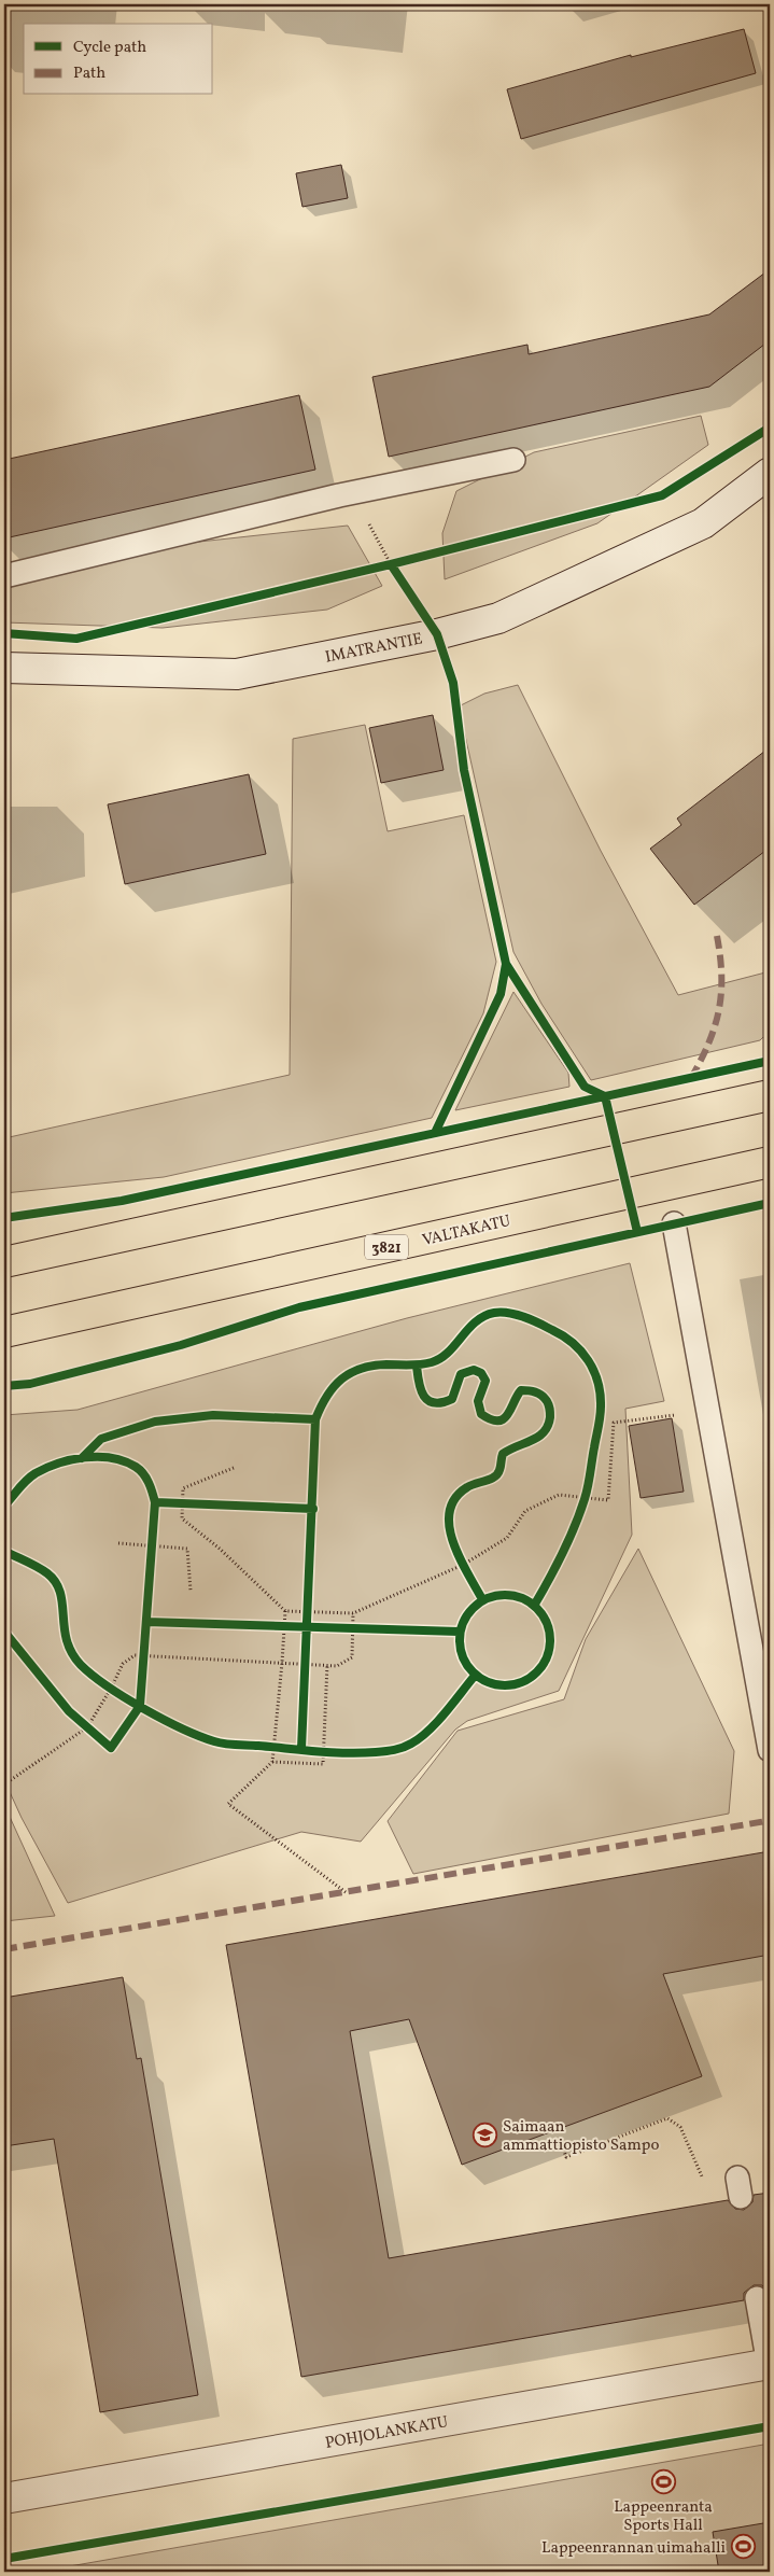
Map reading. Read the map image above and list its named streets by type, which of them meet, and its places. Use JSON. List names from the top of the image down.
{
  "streets": {
    "main road": ["VALTAKATU", "3821"],
    "street": ["IMATRANTIE", "POHJOLANKATU"]
  },
  "places": {
    "school or university": ["Saimaan ammattiopisto Sampo"],
    "sports": ["Lappeenranta Sports Hall", "Lappeenrannan uimahalli"]
  },
  "legend": ["Cycle path", "Path"]
}
